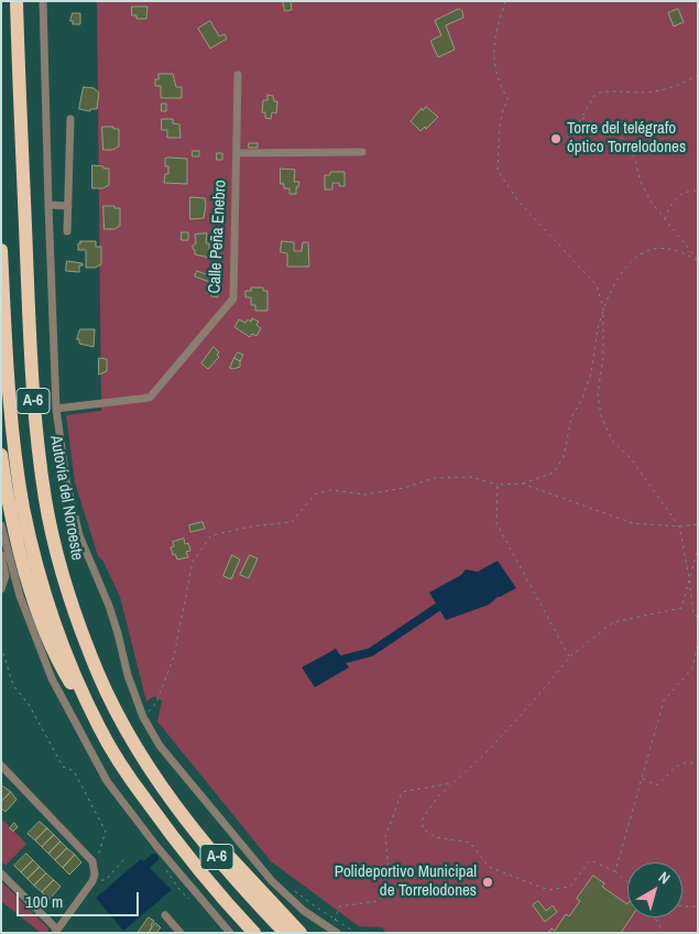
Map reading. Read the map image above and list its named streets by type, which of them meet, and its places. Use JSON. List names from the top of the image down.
{
  "streets": {
    "highway": ["A-6", "Autovía del Noroeste"],
    "street": ["Calle Peña Enebro"]
  },
  "places": ["Torre del telégrafo óptico Torrelodones", "Polideportivo Municipal de Torrelodones"],
  "scale_bar": "100 m",
  "north": "top right"
}
